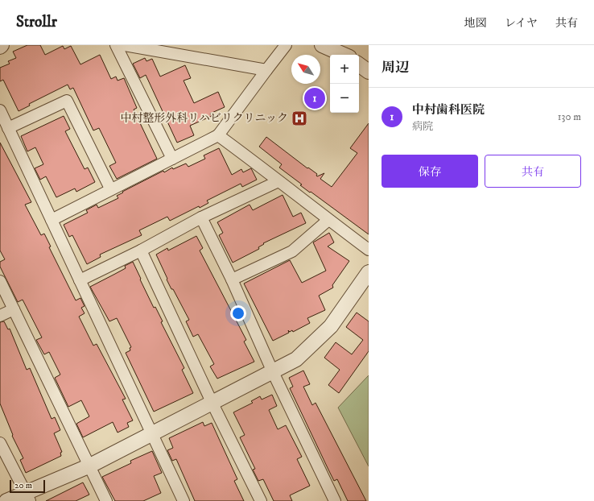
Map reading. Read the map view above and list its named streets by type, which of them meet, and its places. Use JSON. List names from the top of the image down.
{
  "places": {
    "hospital": ["中村整形外科リハビリクリニック"]
  },
  "scale_bar": "20 m",
  "north": "top left",
  "page": {
    "header": "Strollr",
    "nav": ["地図", "レイヤ", "共有"],
    "heading": "周辺",
    "map_buttons": ["+", "−"],
    "pins": "1",
    "list": [
      {
        "mark": "1",
        "name": "中村歯科医院",
        "note": "病院",
        "value": "130 m"
      }
    ],
    "buttons": ["保存", "共有"],
    "scale": "20 m"
  }
}
